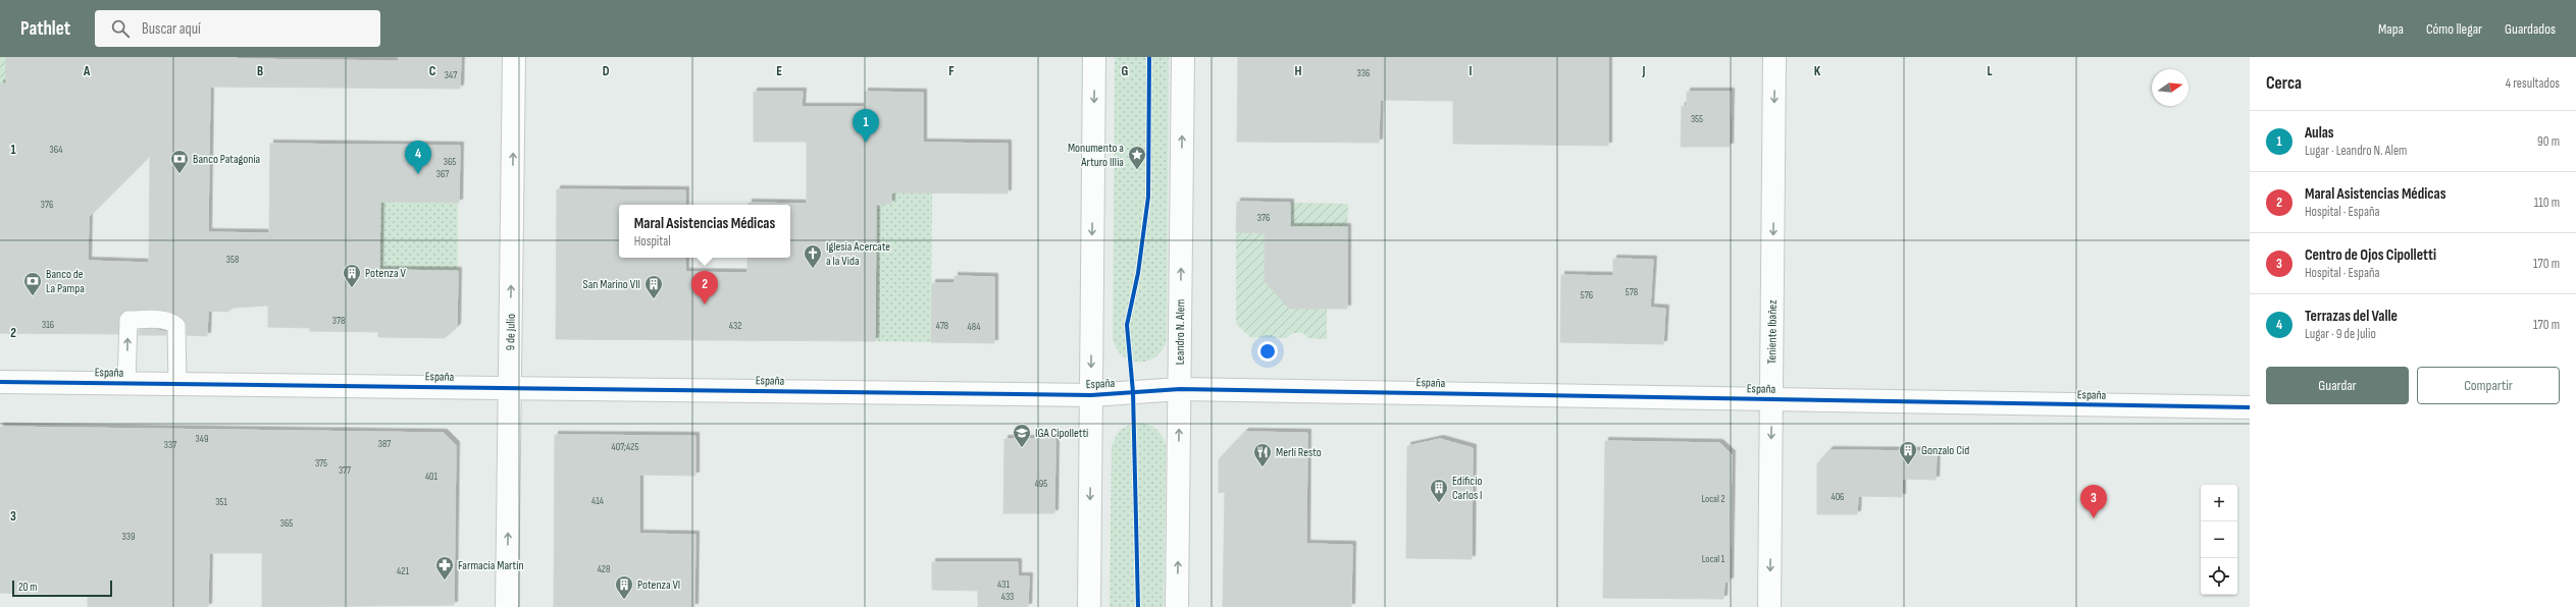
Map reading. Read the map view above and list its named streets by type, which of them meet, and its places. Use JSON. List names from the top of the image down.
{
  "streets": {
    "street": [
      "9 de Julio",
      "Leandro N. Alem",
      "Teniente Ibañez",
      "España"
    ]
  },
  "crossings": [
    ["9 de Julio", "España"],
    ["Leandro N. Alem", "España"],
    ["Teniente Ibañez", "España"]
  ],
  "one_way": ["9 de Julio", "Teniente Ibañez"],
  "places": {
    "place": ["Monumento a Arturo Illia"],
    "bank": ["Banco Patagonia", "Banco de La Pampa"],
    "church": ["Iglesia Acercate a la Vida"],
    "building": [
      "Potenza V",
      "San Marino VII",
      "Gonzalo Cid",
      "Edificio Carlos I",
      "Potenza VI"
    ],
    "school or university": ["IGA Cipolletti"],
    "restaurant": ["Merlí Resto"],
    "pharmacy": ["Farmacia Martín"]
  },
  "house_numbers": [
    "336",
    "347",
    "355",
    "364",
    "365",
    "367",
    "376",
    "376",
    "358",
    "578",
    "576",
    "378",
    "316",
    "432",
    "478",
    "484",
    "349",
    "387",
    "337",
    "407;425",
    "375",
    "377",
    "401",
    "495",
    "406",
    "Local 2",
    "414",
    "351",
    "365",
    "339",
    "Local 1",
    "428",
    "421",
    "431",
    "433"
  ],
  "scale_bar": "20 m",
  "north": "right",
  "page": {
    "header": "Pathlet",
    "search": "Buscar aquí",
    "nav": ["Mapa", "Cómo llegar", "Guardados"],
    "heading": ["Cerca", "4 resultados"],
    "pins": [
      "1",
      "4",
      "2",
      "3"
    ],
    "list": [
      {
        "mark": "1",
        "name": "Aulas",
        "note": "Lugar · Leandro N. Alem",
        "value": "90 m"
      },
      {
        "mark": "2",
        "name": "Maral Asistencias Médicas",
        "note": "Hospital · España",
        "value": "110 m"
      },
      {
        "mark": "3",
        "name": "Centro de Ojos Cipolletti",
        "note": "Hospital · España",
        "value": "170 m"
      },
      {
        "mark": "4",
        "name": "Terrazas del Valle",
        "note": "Lugar · 9 de Julio",
        "value": "170 m"
      }
    ],
    "popup": ["Maral Asistencias Médicas", "Hospital"],
    "buttons": ["Guardar", "Compartir"],
    "map_buttons": ["+", "−"],
    "scale": "20 m"
  },
  "grid": {
    "columns": [
      "A",
      "B",
      "C",
      "D",
      "E",
      "F",
      "G",
      "H",
      "I",
      "J",
      "K",
      "L"
    ],
    "rows": ["1", "2", "3"]
  }
}
